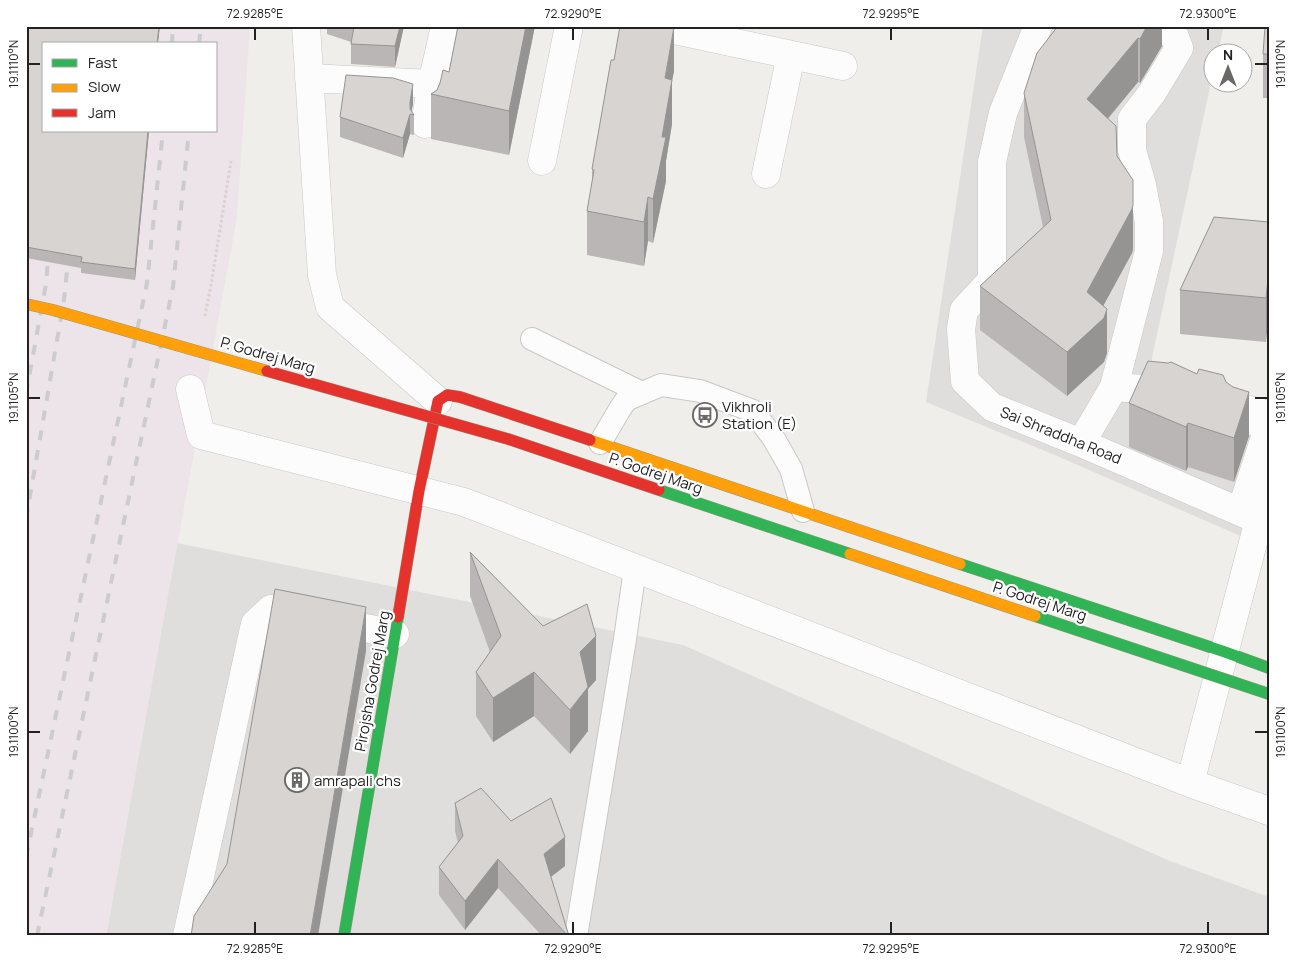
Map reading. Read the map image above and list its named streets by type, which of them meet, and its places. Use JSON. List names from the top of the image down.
{
  "streets": {
    "street": ["P. Godrej Marg", "Sai Shraddha Road", "Pirojsha Godrej Marg"]
  },
  "places": {
    "bus stop": ["Vikhroli Station (E)"],
    "building": ["amrapali chs"]
  },
  "legend": ["Fast", "Slow", "Jam"],
  "north": "top",
  "coordinates": [
    "72.9285°E",
    "72.9290°E",
    "72.9295°E",
    "72.9300°E",
    "19.1110°N",
    "19.1105°N",
    "19.1100°N"
  ]
}
